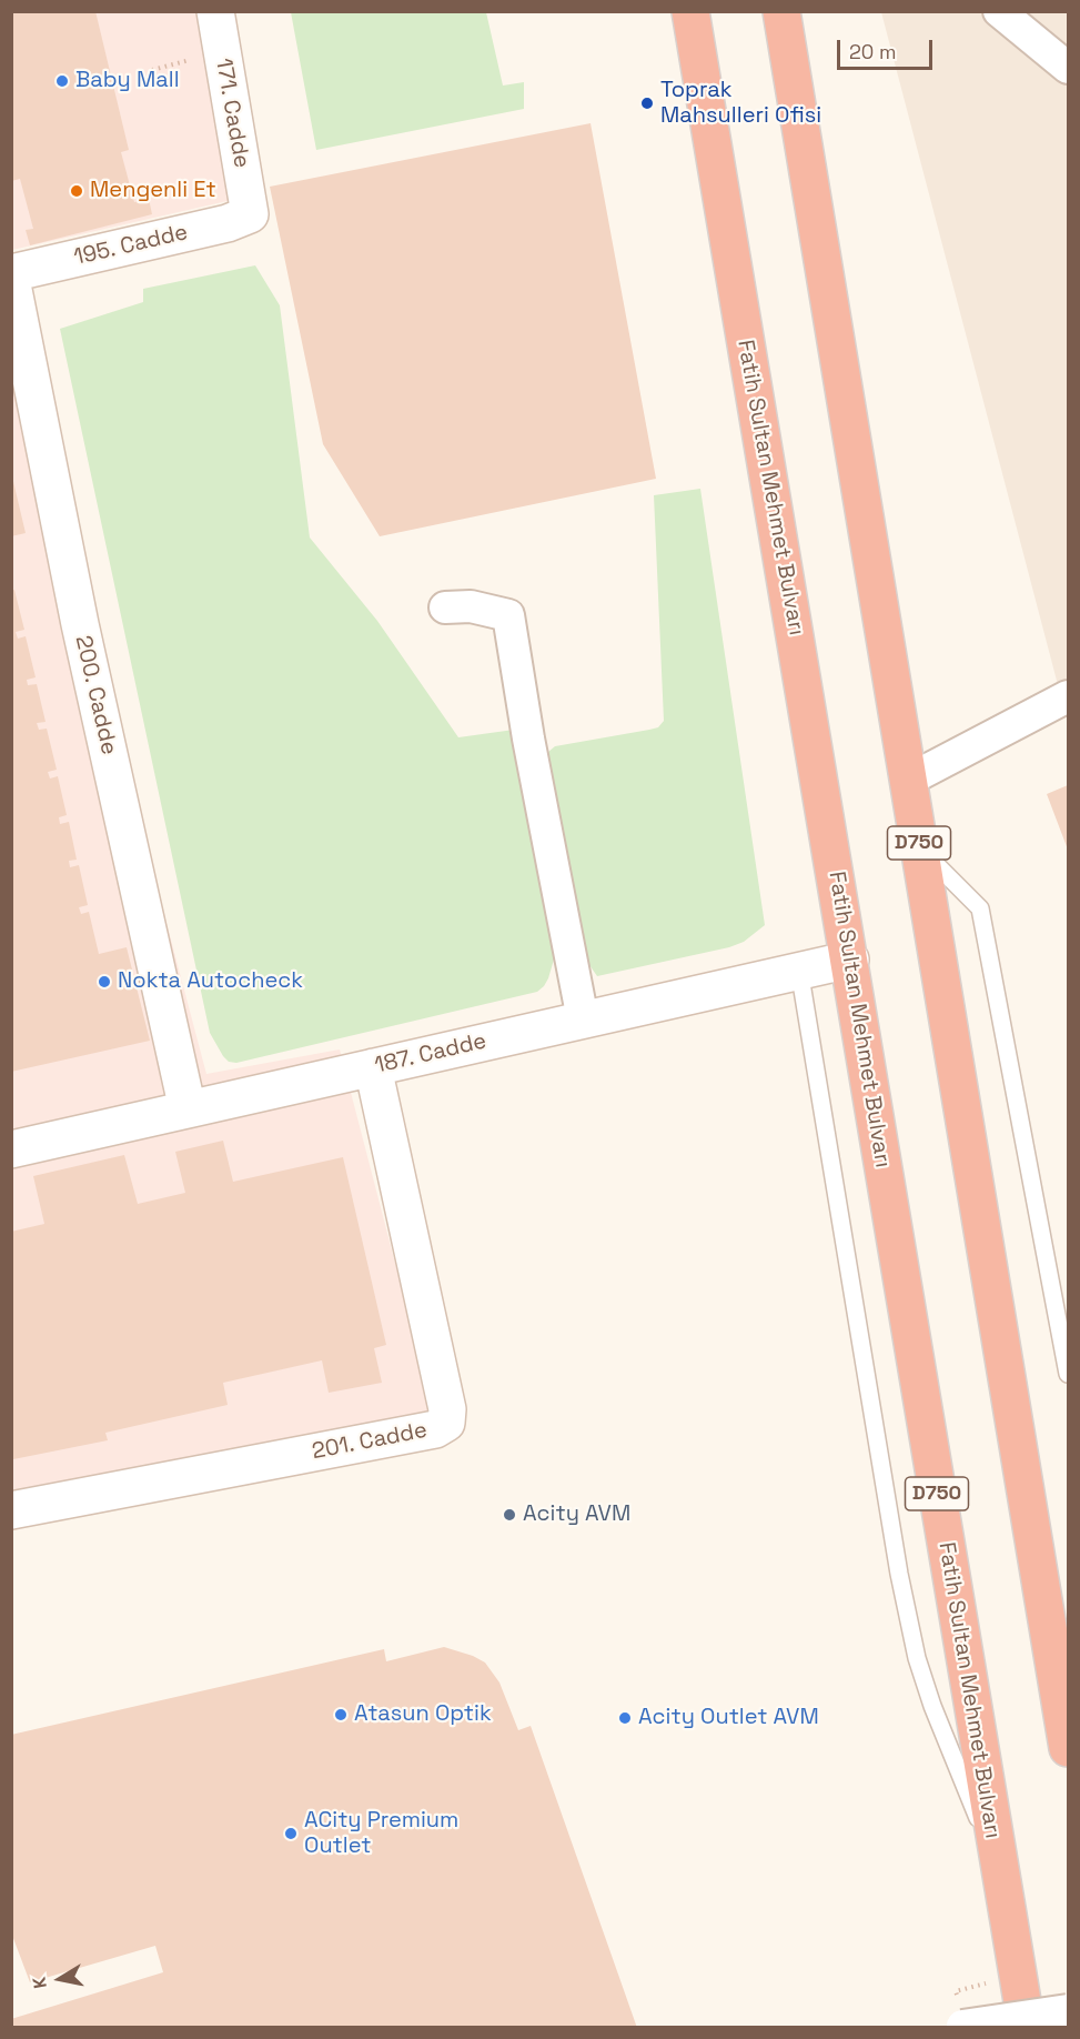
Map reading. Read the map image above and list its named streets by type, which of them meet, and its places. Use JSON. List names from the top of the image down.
{
  "streets": {
    "highway": ["Fatih Sultan Mehmet Bulvarı", "D750"],
    "street": [
      "171. Cadde",
      "195. Cadde",
      "200. Cadde",
      "187. Cadde",
      "201. Cadde"
    ]
  },
  "crossings": [
    ["171. Cadde", "195. Cadde"],
    ["Fatih Sultan Mehmet Bulvarı", "187. Cadde"],
    ["200. Cadde", "187. Cadde"],
    ["187. Cadde", "201. Cadde"]
  ],
  "places": [
    "Baby Mall",
    "Toprak Mahsulleri Ofisi",
    "Mengenli Et",
    "Nokta Autocheck",
    "Acity AVM",
    "Atasun Optik",
    "Acity Outlet AVM",
    "ACity Premium Outlet"
  ],
  "scale_bar": "20 m",
  "north": "left"
}
